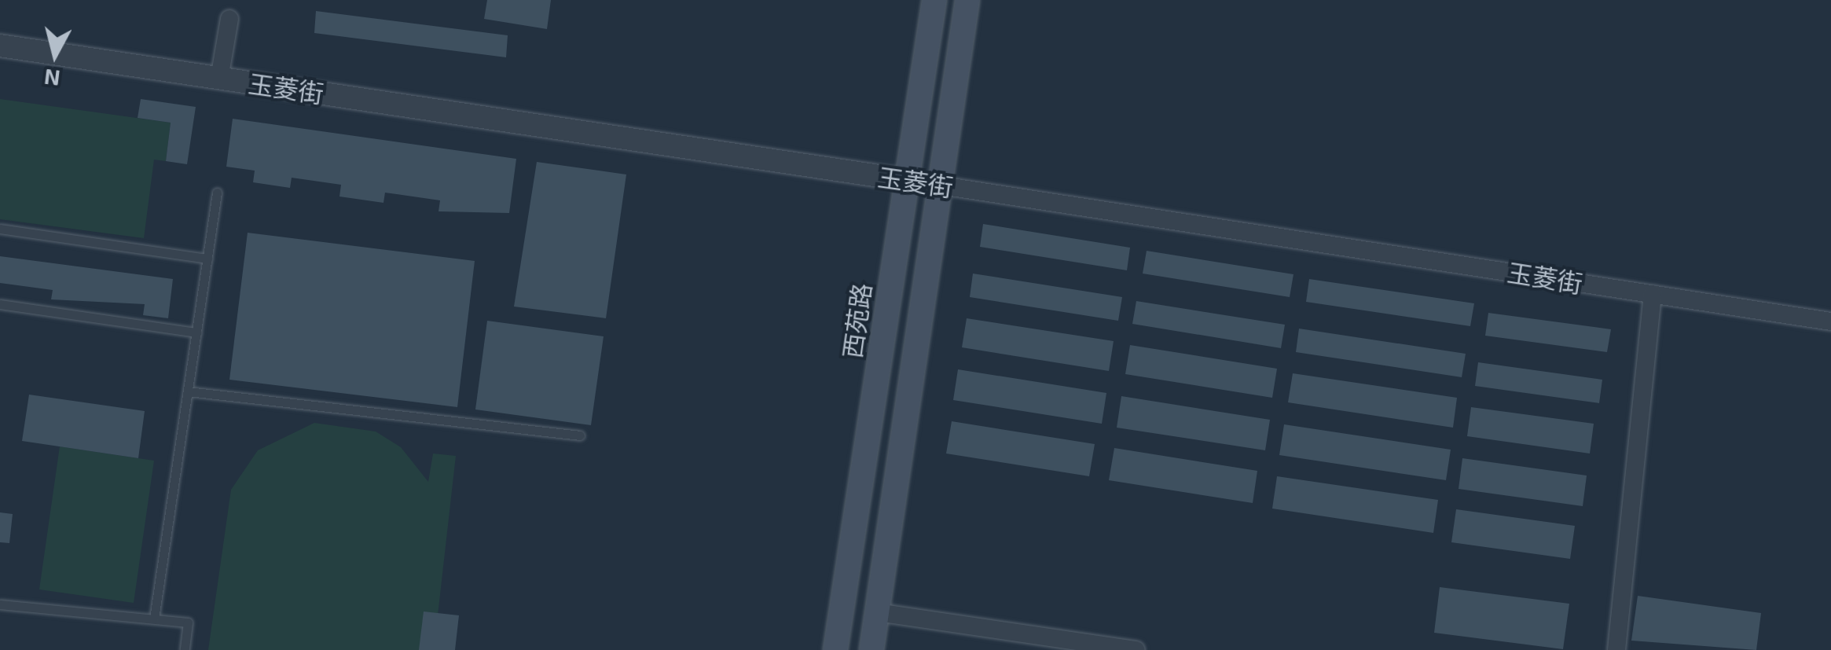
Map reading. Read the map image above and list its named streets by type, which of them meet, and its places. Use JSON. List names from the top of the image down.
{
  "streets": {
    "main road": ["西苑路"],
    "street": ["玉菱街"]
  },
  "crossings": [
    ["玉菱街", "西苑路"]
  ],
  "north": "bottom"
}
